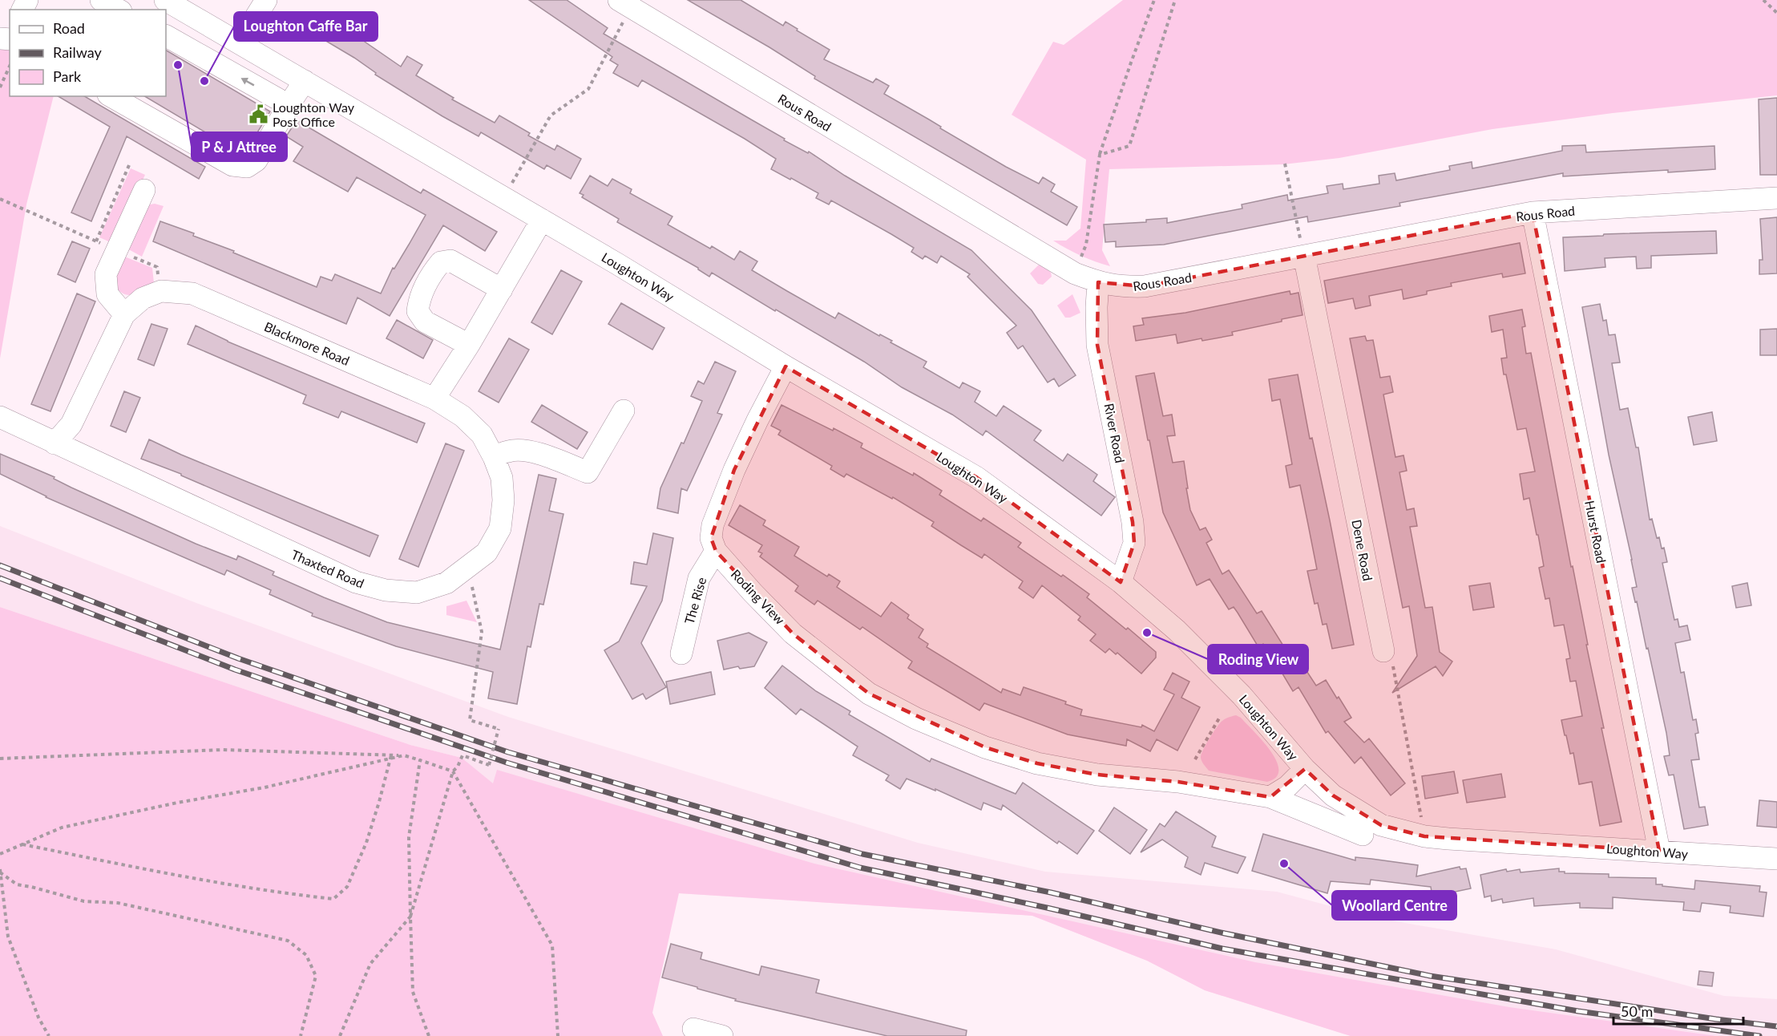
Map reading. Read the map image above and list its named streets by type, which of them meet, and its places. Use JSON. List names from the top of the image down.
{
  "streets": {
    "street": [
      "Rous Road",
      "Loughton Way",
      "Blackmore Road",
      "River Road",
      "Hurst Road",
      "Dene Road",
      "Thaxted Road",
      "Roding View",
      "The Rise"
    ]
  },
  "crossings": [
    ["Rous Road", "River Road"],
    ["Rous Road", "Hurst Road"],
    ["Rous Road", "Dene Road"],
    ["Loughton Way", "River Road"],
    ["Loughton Way", "Hurst Road"],
    ["Blackmore Road", "Thaxted Road"],
    ["Roding View", "The Rise"]
  ],
  "places": {
    "other": [
      "P & J Attree",
      "Loughton Caffe Bar",
      "Roding View",
      "Woollard Centre"
    ],
    "public building": ["Loughton Way Post Office"]
  },
  "legend": ["Road", "Railway", "Park"],
  "scale_bar": "50 m"
}
